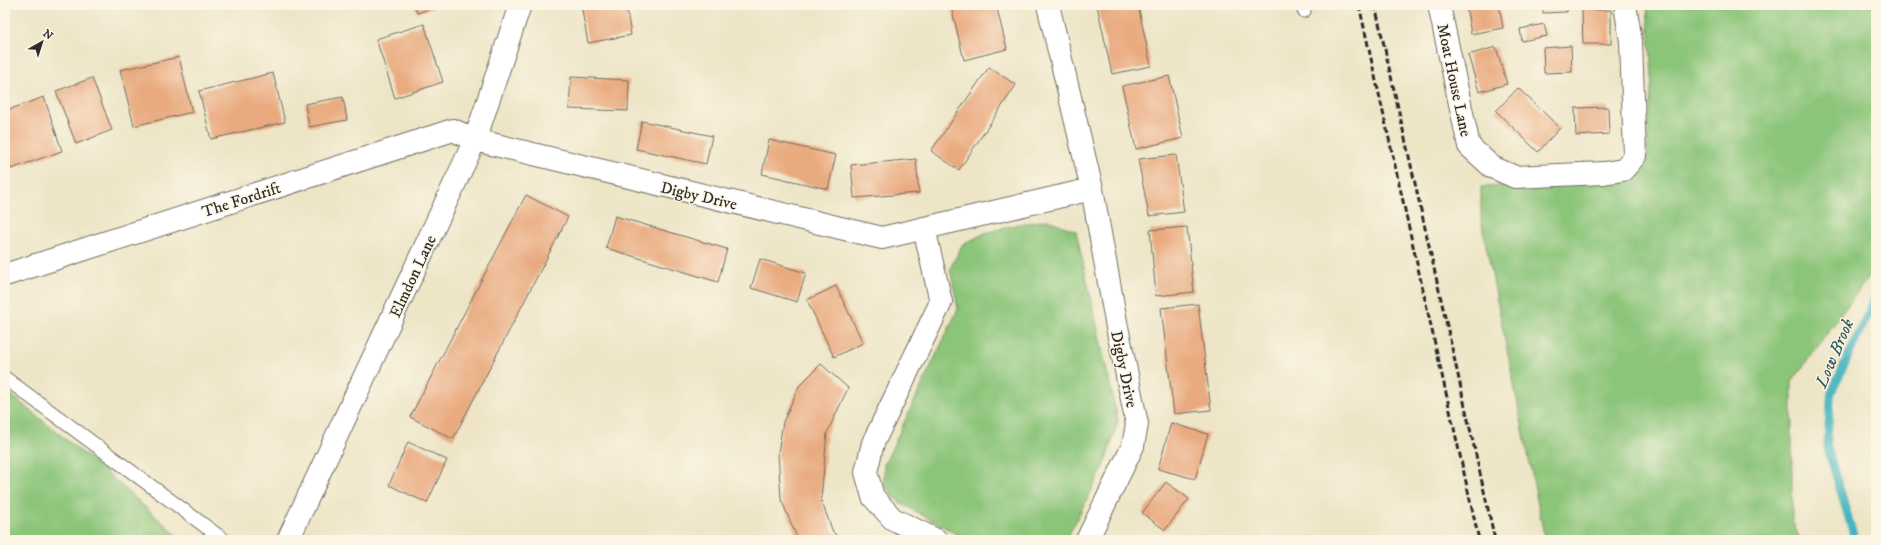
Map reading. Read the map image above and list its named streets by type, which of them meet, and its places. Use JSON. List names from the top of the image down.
{
  "streets": {
    "street": [
      "Moat House Lane",
      "Digby Drive",
      "The Fordrift",
      "Elmdon Lane"
    ]
  },
  "crossings": [
    ["Digby Drive", "The Fordrift"],
    ["Digby Drive", "Elmdon Lane"],
    ["The Fordrift", "Elmdon Lane"]
  ],
  "water": ["Low Brook"],
  "north": "top right"
}
